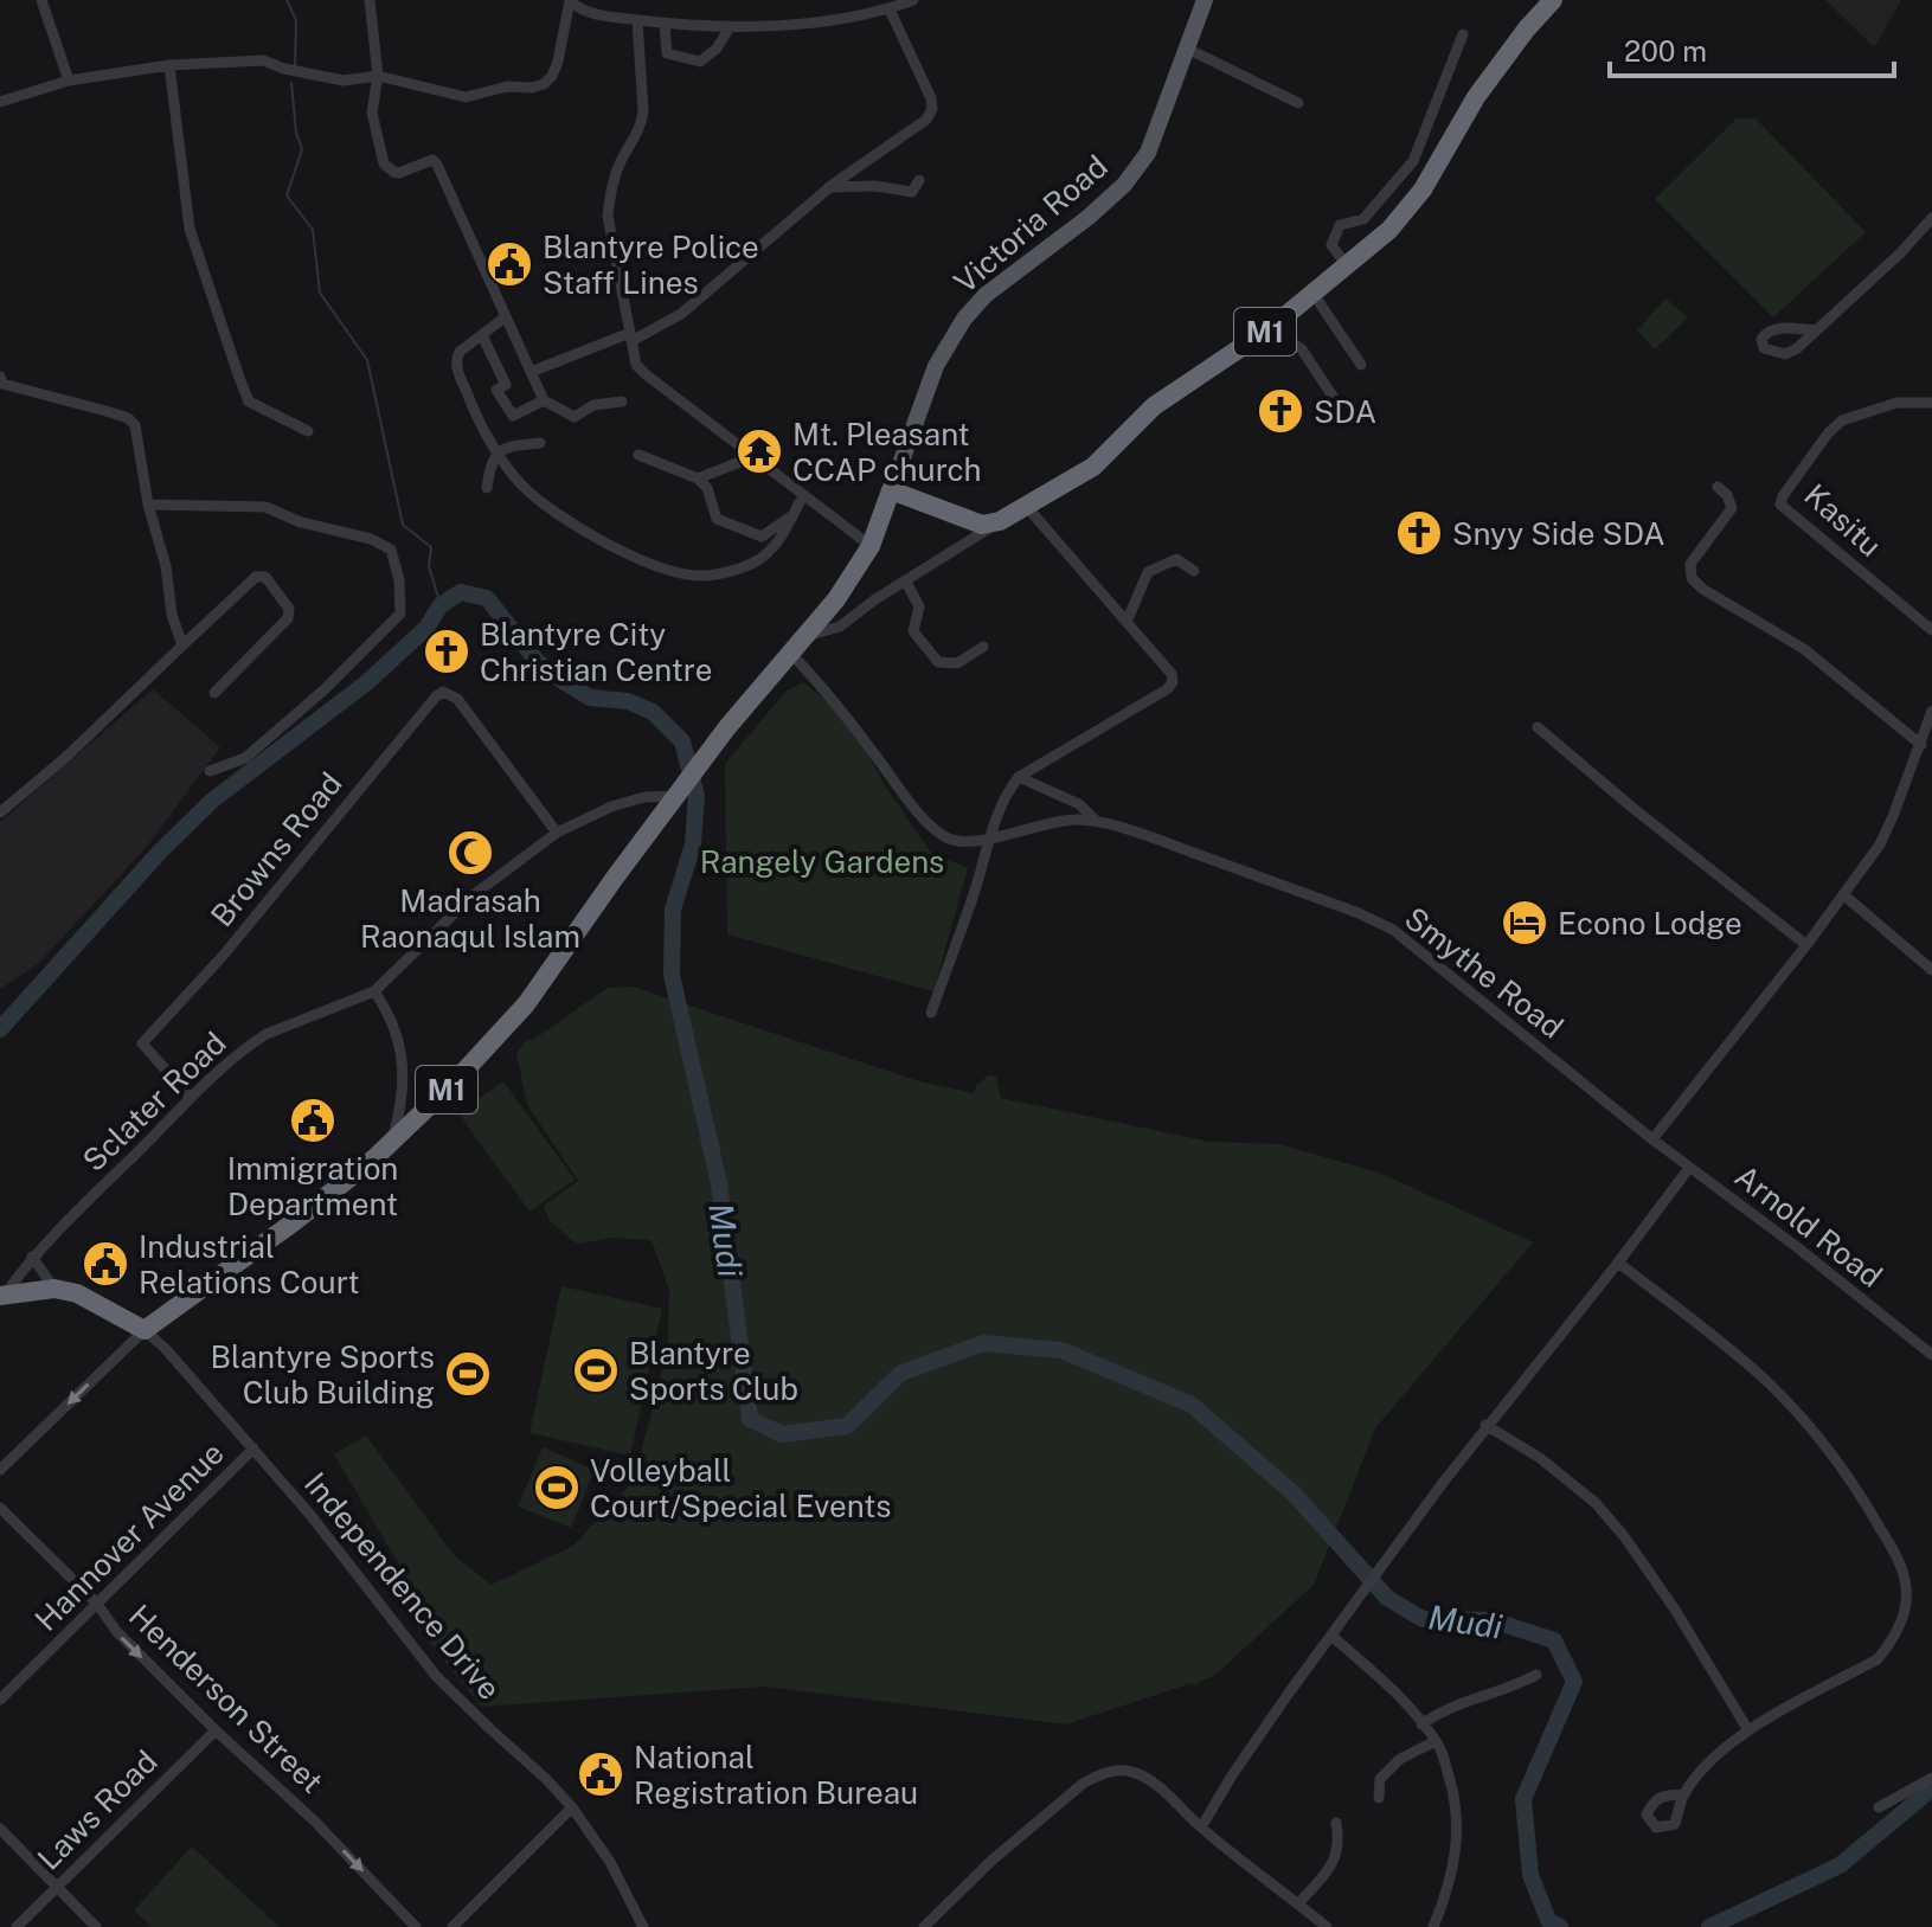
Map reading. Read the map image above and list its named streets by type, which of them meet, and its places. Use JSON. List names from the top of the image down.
{
  "streets": {
    "highway": ["M1"],
    "main road": ["Victoria Road"],
    "street": [
      "Kasitu",
      "Browns Road",
      "Smythe Road",
      "Sclater Road",
      "Arnold Road",
      "Hannover Avenue",
      "Independence Drive",
      "Henderson Street",
      "Laws Road"
    ]
  },
  "crossings": [
    ["Victoria Road", "M1"],
    ["M1", "Smythe Road"],
    ["M1", "Independence Drive"],
    ["Browns Road", "Sclater Road"],
    ["Smythe Road", "Arnold Road"],
    ["Hannover Avenue", "Independence Drive"],
    ["Hannover Avenue", "Henderson Street"],
    ["Henderson Street", "Laws Road"]
  ],
  "one_way": ["Henderson Street"],
  "water": ["Mudi"],
  "parks": ["Rangely Gardens"],
  "places": {
    "public building": [
      "Blantyre Police Staff Lines",
      "Immigration Department",
      "Industrial Relations Court",
      "National Registration Bureau"
    ],
    "church": ["SDA", "Snyy Side SDA", "Blantyre City Christian Centre"],
    "temple": ["Mt. Pleasant CCAP church"],
    "mosque": ["Madrasah Raonaqul Islam"],
    "hotel": ["Econo Lodge"],
    "sports": ["Blantyre Sports Club", "Blantyre Sports Club Building", "Volleyball Court/Special Events"]
  },
  "scale_bar": "200 m"
}
